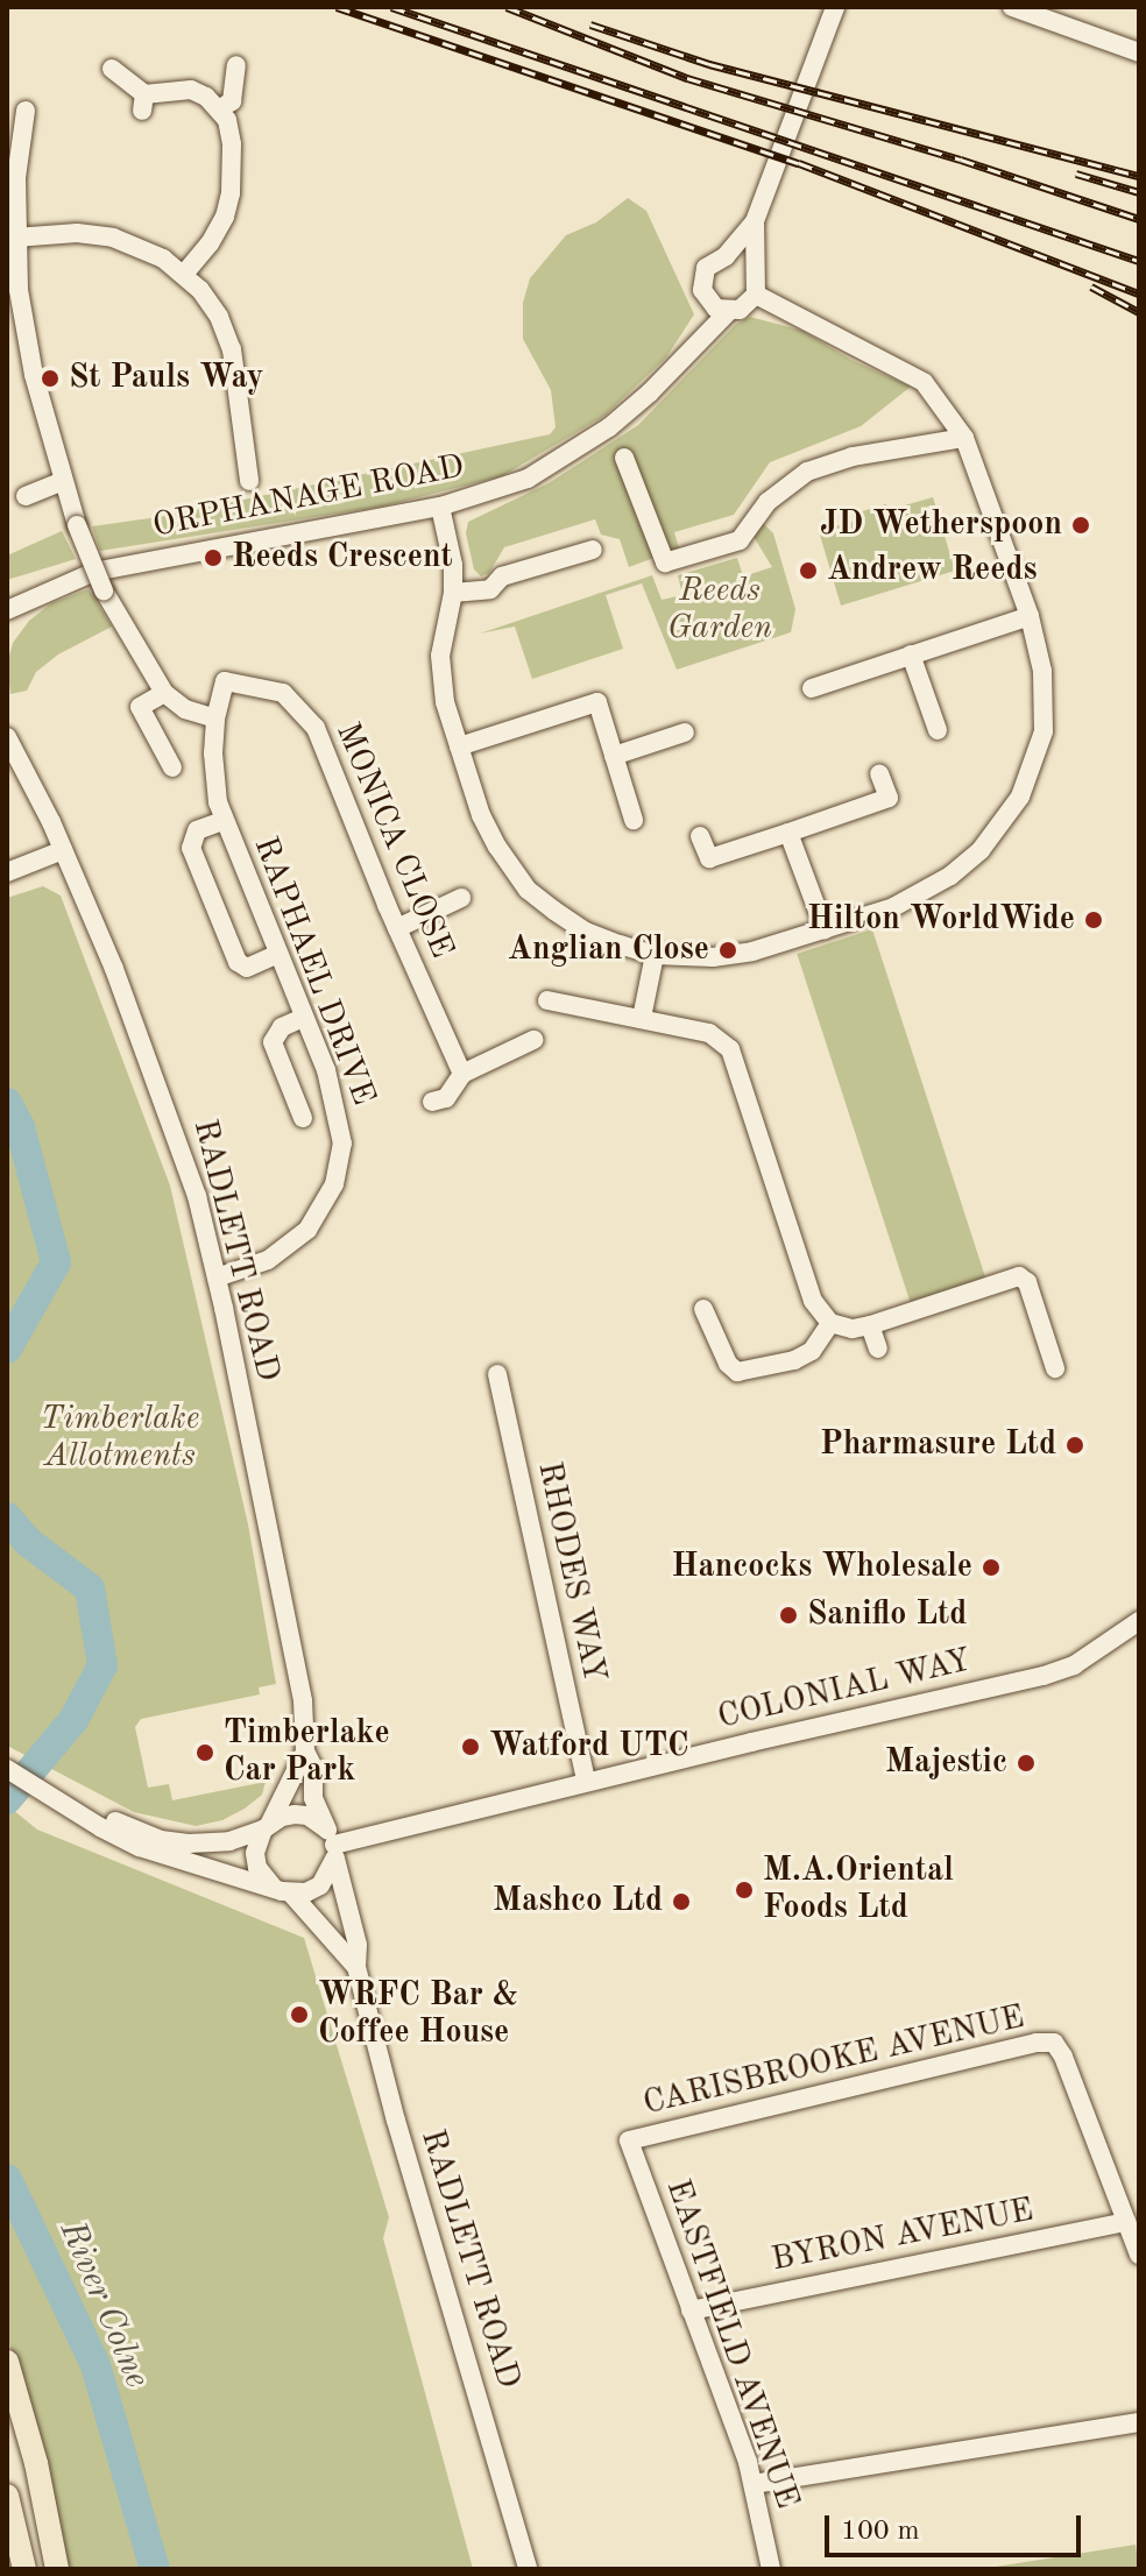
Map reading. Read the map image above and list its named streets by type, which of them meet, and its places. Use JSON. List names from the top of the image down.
{
  "streets": {
    "street": [
      "ORPHANAGE ROAD",
      "MONICA CLOSE",
      "RAPHAEL DRIVE",
      "RADLETT ROAD",
      "RHODES WAY",
      "COLONIAL WAY",
      "CARISBROOKE AVENUE",
      "BYRON AVENUE",
      "EASTFIELD AVENUE"
    ]
  },
  "crossings": [
    ["MONICA CLOSE", "RAPHAEL DRIVE"],
    ["RAPHAEL DRIVE", "RADLETT ROAD"],
    ["RADLETT ROAD", "COLONIAL WAY"],
    ["RHODES WAY", "COLONIAL WAY"],
    ["CARISBROOKE AVENUE", "BYRON AVENUE"],
    ["CARISBROOKE AVENUE", "EASTFIELD AVENUE"],
    ["BYRON AVENUE", "EASTFIELD AVENUE"]
  ],
  "water": ["River Colne"],
  "parks": ["Reeds Garden", "Timberlake Allotments"],
  "places": [
    "St Pauls Way",
    "JD Wetherspoon",
    "Reeds Crescent",
    "Andrew Reeds",
    "Hilton WorldWide",
    "Anglian Close",
    "Pharmasure Ltd",
    "Hancocks Wholesale",
    "Saniflo Ltd",
    "Watford UTC",
    "Timberlake Car Park",
    "Majestic",
    "M.A.Oriental Foods Ltd",
    "Mashco Ltd",
    "WRFC Bar & Coffee House"
  ],
  "scale_bar": "100 m"
}
